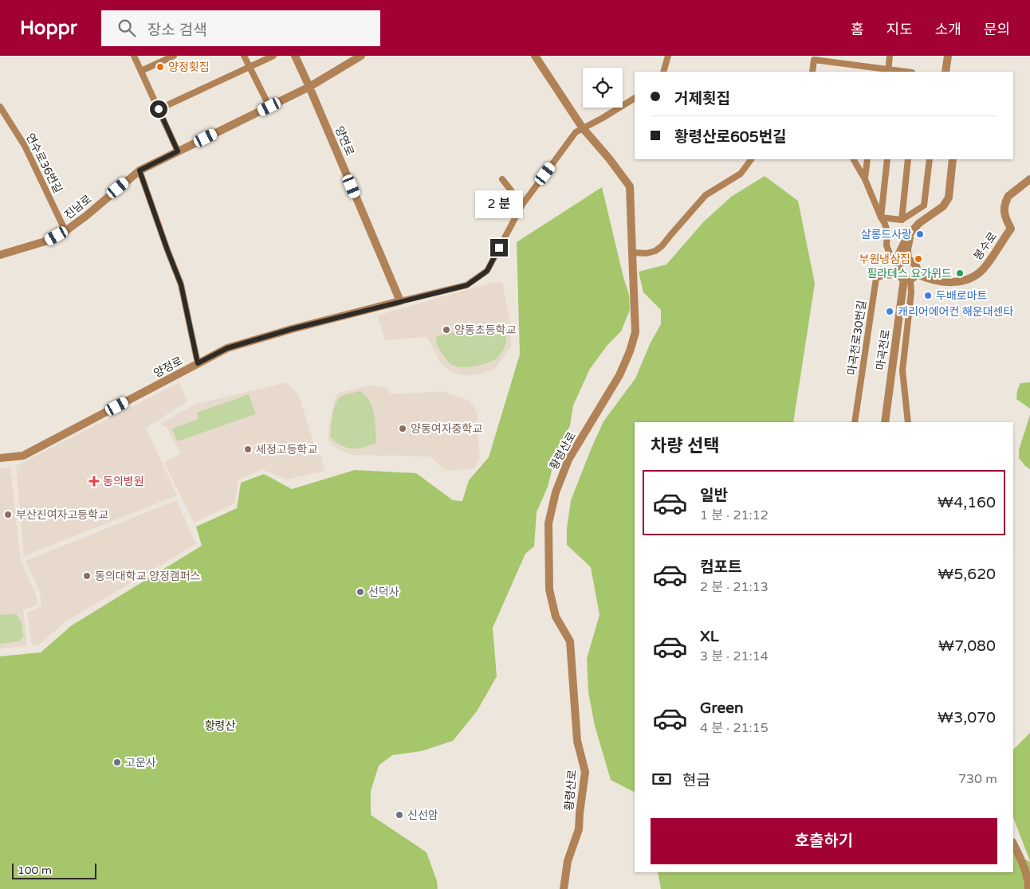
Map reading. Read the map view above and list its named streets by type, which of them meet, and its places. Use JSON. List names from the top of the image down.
{
  "streets": {
    "street": [
      "양연로",
      "연수로36번길",
      "진남로",
      "봉수로",
      "마곡천로30번길",
      "마곡천로",
      "양정로",
      "황령산로"
    ]
  },
  "crossings": [
    ["양연로", "진남로"],
    ["양연로", "양정로"],
    ["연수로36번길", "진남로"],
    ["봉수로", "마곡천로30번길"],
    ["봉수로", "마곡천로"],
    ["마곡천로30번길", "마곡천로"]
  ],
  "parks": ["황령산"],
  "places": {
    "other": [
      "양정횟집",
      "살롱드사랑",
      "부원냉삼집",
      "필라테스 요가위드",
      "두배로마트",
      "캐리어에어컨 해운대센타",
      "양동초등학교",
      "양동여자중학교",
      "세정고등학교",
      "부산진여자고등학교",
      "동의대학교 양정캠퍼스",
      "선덕사",
      "고운사",
      "신선암"
    ],
    "health": ["동의병원"]
  },
  "scale_bar": "100 m",
  "page": {
    "header": "Hoppr",
    "search": "장소 검색",
    "nav": [
      "홈",
      "지도",
      "소개",
      "문의"
    ],
    "banner": ["거제횟집", "황령산로605번길"],
    "bubble": "2 분",
    "heading": "차량 선택",
    "list": [
      {
        "name": "일반",
        "note": "1 분 · 21:12",
        "value": "₩4,160"
      },
      {
        "name": "컴포트",
        "note": "2 분 · 21:13",
        "value": "₩5,620"
      },
      {
        "name": "XL",
        "note": "3 분 · 21:14",
        "value": "₩7,080"
      },
      {
        "name": "Green",
        "note": "4 분 · 21:15",
        "value": "₩3,070"
      }
    ],
    "pay": ["현금", "730 m"],
    "buttons": "호출하기",
    "scale": "100 m"
  }
}
